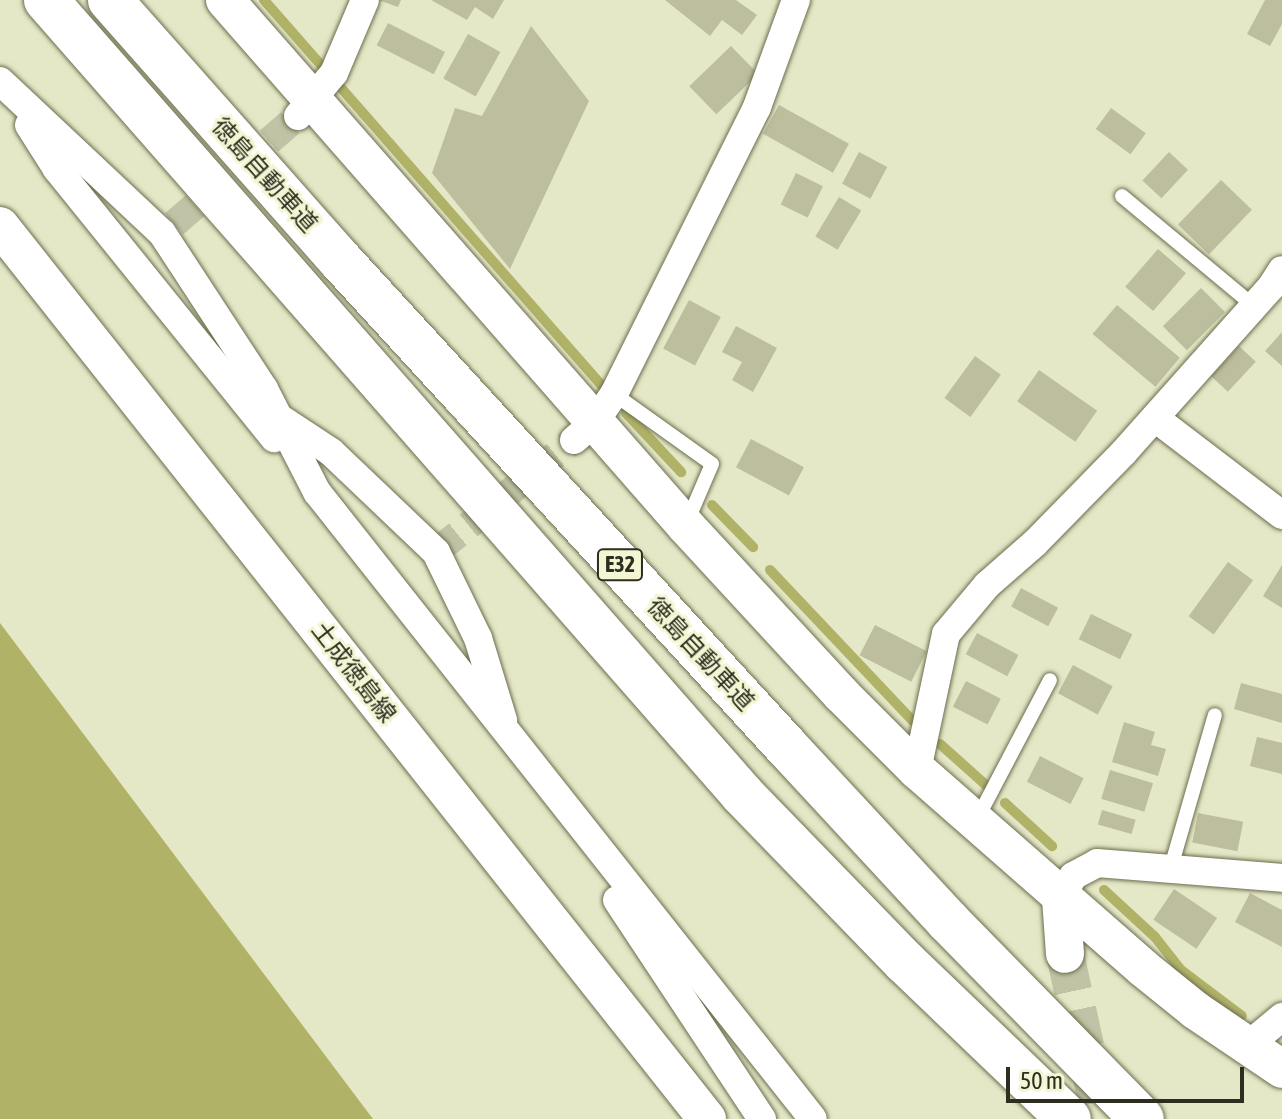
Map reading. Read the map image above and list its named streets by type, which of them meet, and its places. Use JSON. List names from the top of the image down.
{
  "streets": {
    "highway": ["徳島自動車道", "E32"],
    "street": ["土成徳島線"]
  },
  "scale_bar": "50 m"
}
